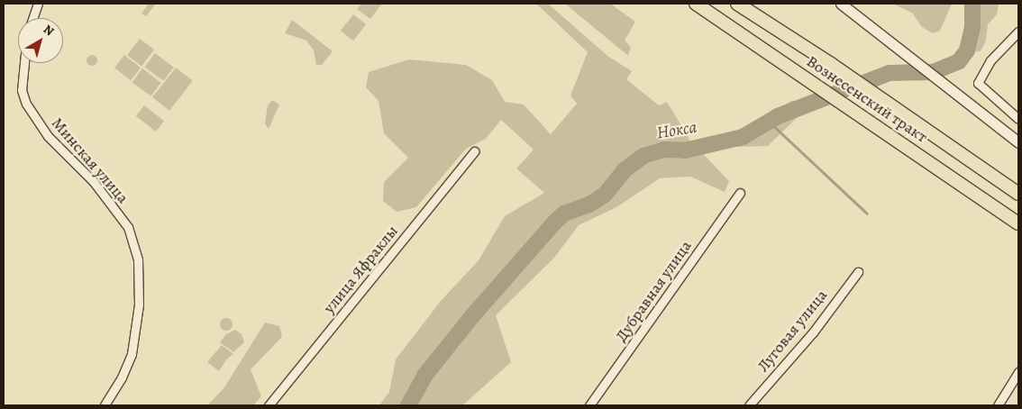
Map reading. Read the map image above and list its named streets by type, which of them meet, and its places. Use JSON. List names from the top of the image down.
{
  "streets": {
    "main road": ["Вознесенский тракт"],
    "street": [
      "Минская улица",
      "улица Яфраклы",
      "Дубравная улица",
      "Луговая улица"
    ]
  },
  "water": ["Нокса"],
  "north": "top right"
}
